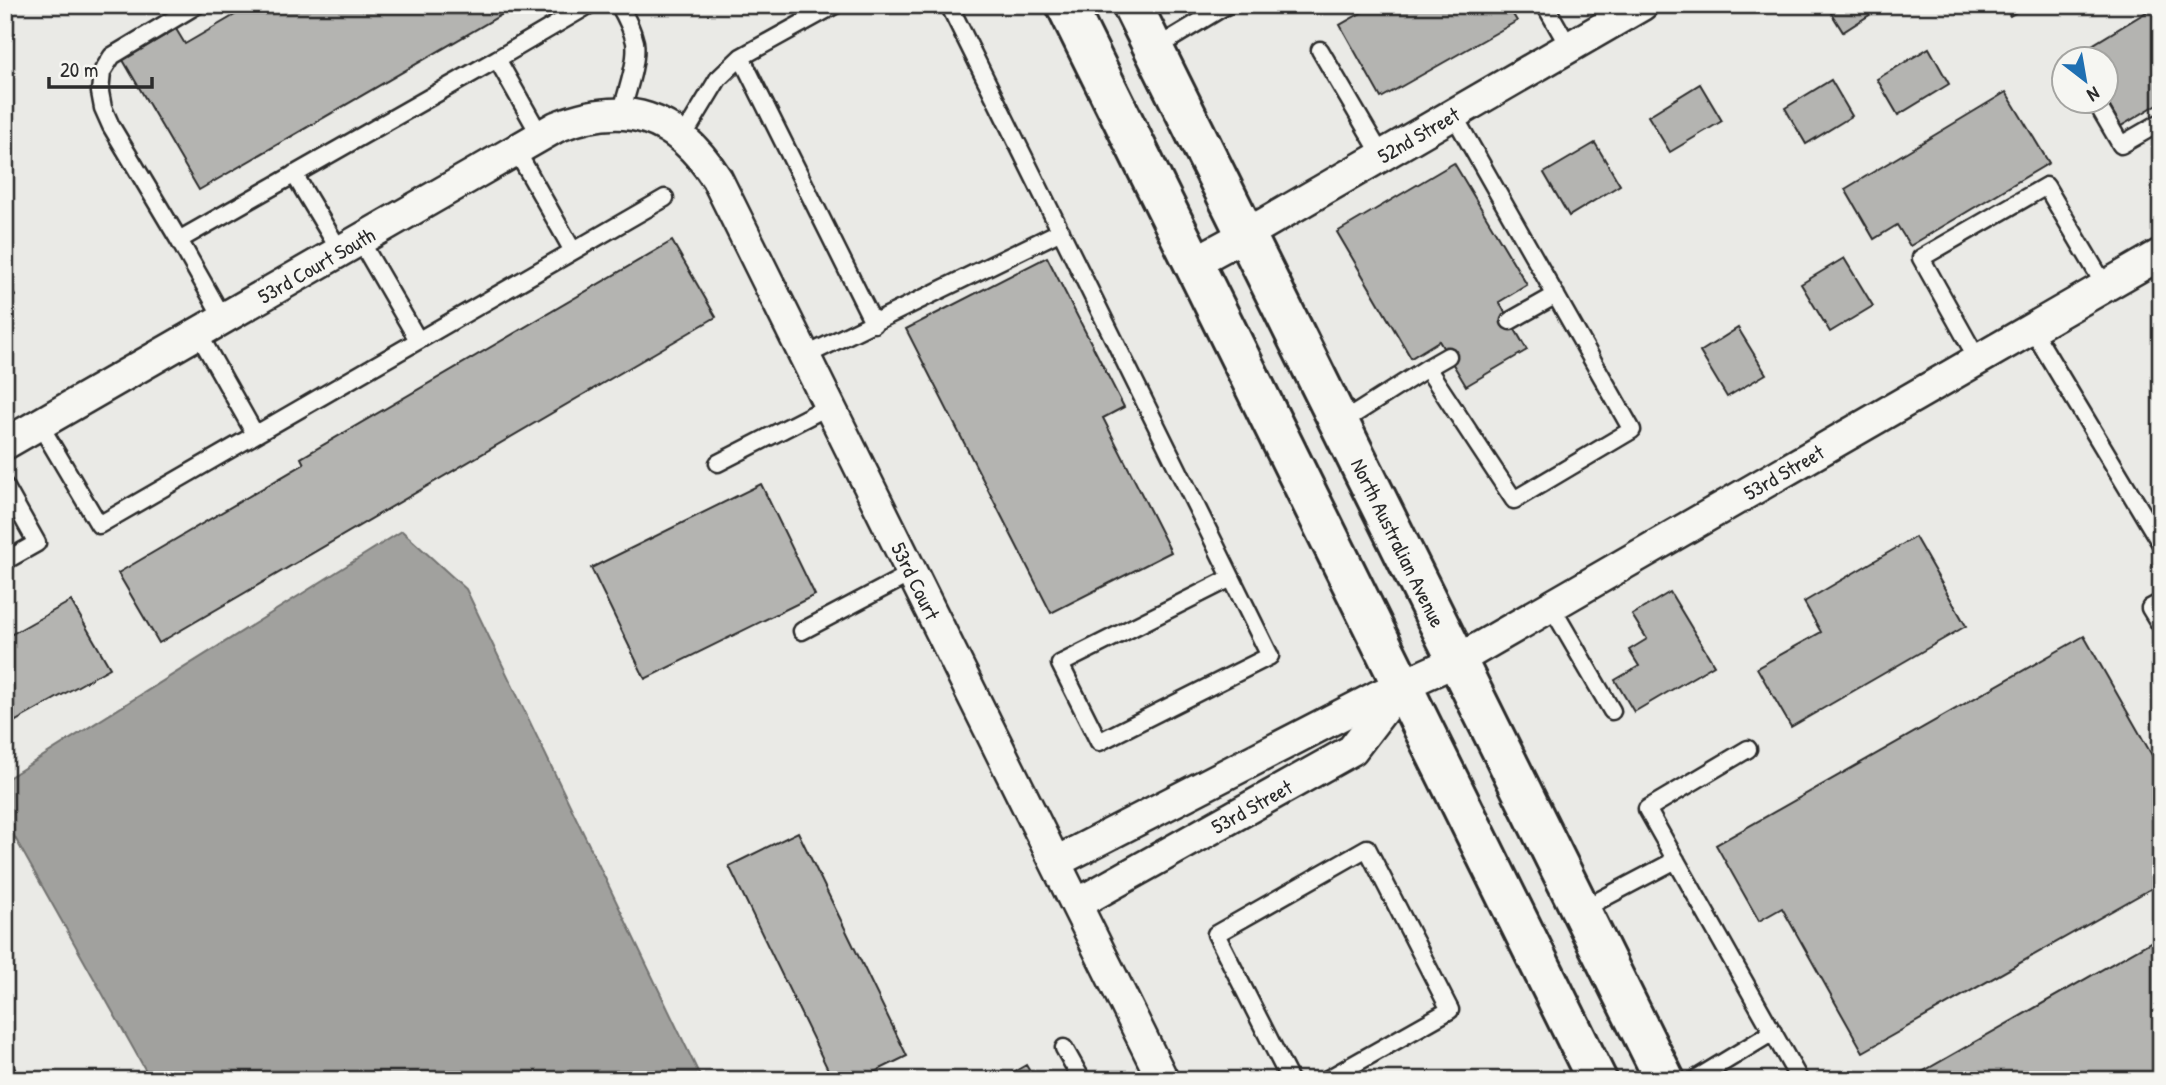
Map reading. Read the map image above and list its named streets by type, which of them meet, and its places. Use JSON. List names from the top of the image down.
{
  "streets": {
    "main road": ["North Australian Avenue"],
    "street": [
      "52nd Street",
      "53rd Court South",
      "53rd Street",
      "53rd Court"
    ]
  },
  "crossings": [
    ["52nd Street", "North Australian Avenue"],
    ["53rd Court South", "53rd Court"],
    ["53rd Street", "North Australian Avenue"],
    ["53rd Street", "53rd Court"]
  ],
  "scale_bar": "20 m",
  "north": "bottom right"
}
